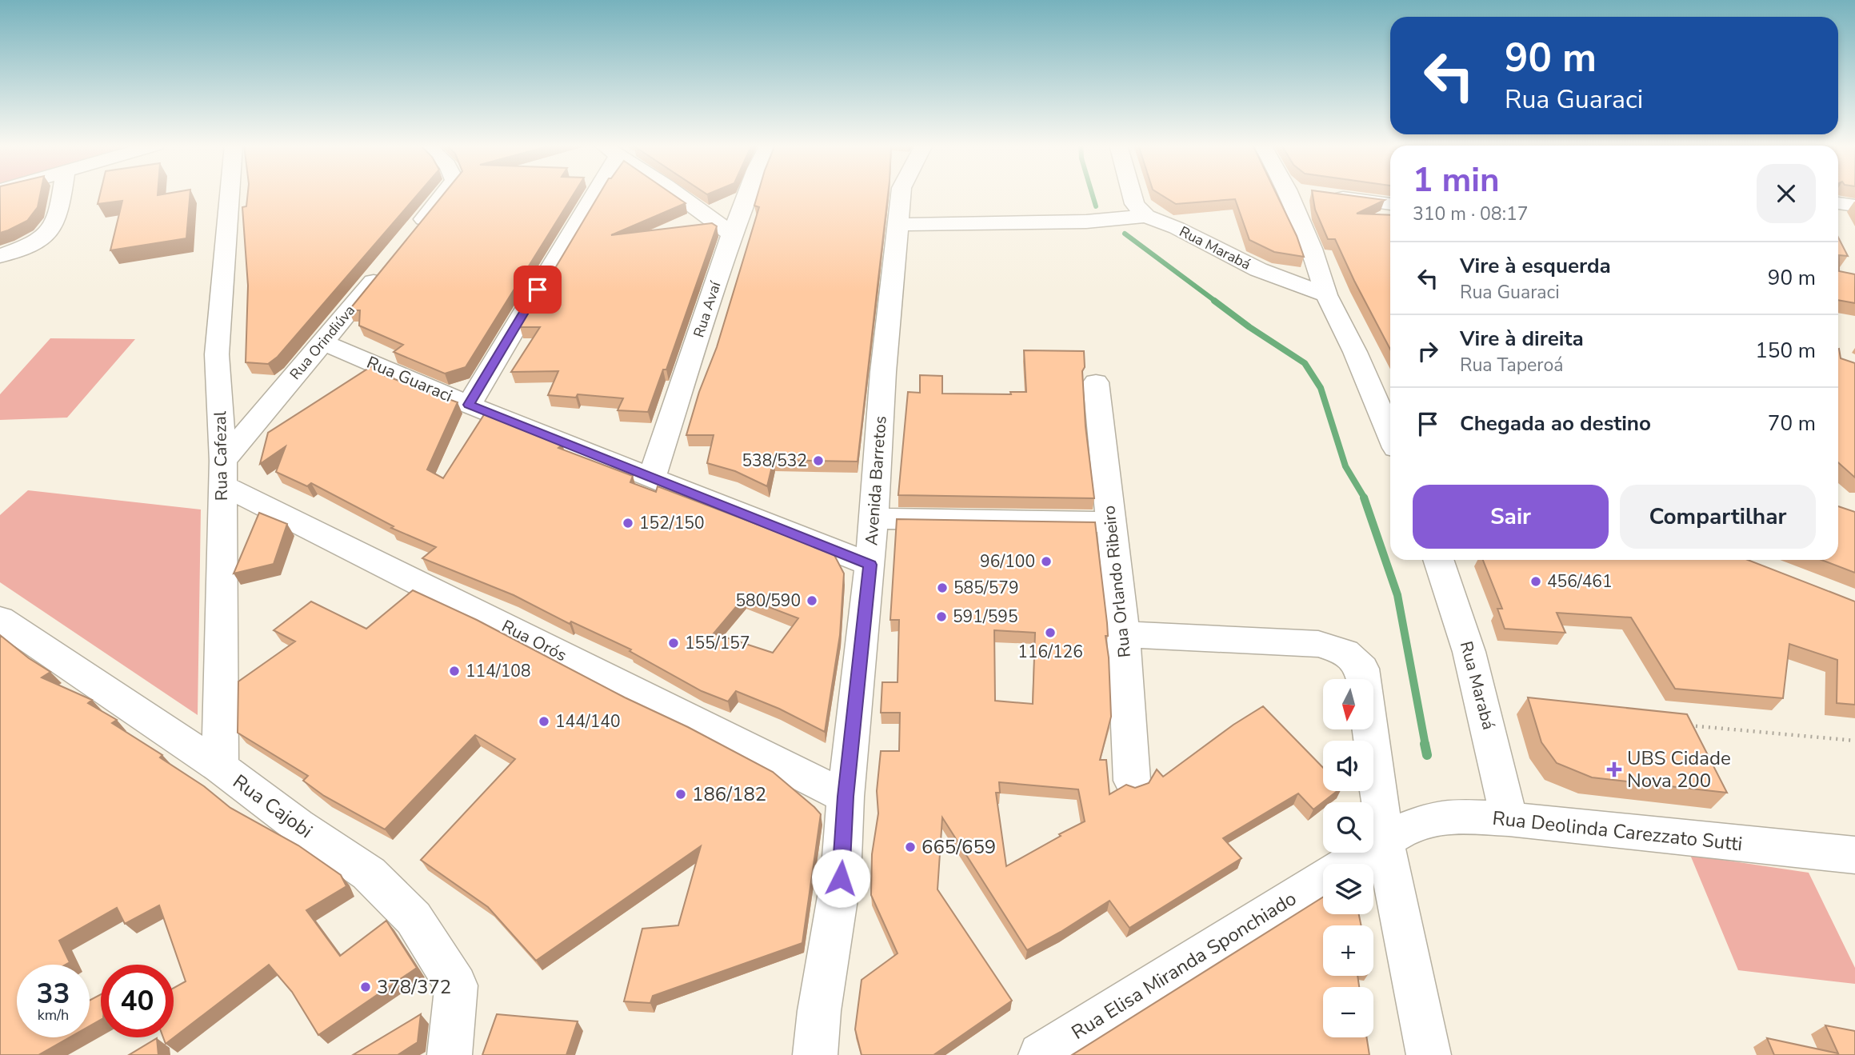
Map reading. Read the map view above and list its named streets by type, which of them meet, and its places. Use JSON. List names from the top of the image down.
{
  "streets": {
    "street": [
      "Rua Marabá",
      "Rua Avaí",
      "Rua Orindiúva",
      "Rua Guaraci",
      "Rua Cafezal",
      "Avenida Barretos",
      "Rua Orlando Ribeiro",
      "Rua Orós",
      "Rua Cajobi",
      "Rua Deolinda Carezzato Sutti",
      "Rua Elisa Miranda Sponchiado"
    ]
  },
  "crossings": [
    ["Rua Marabá", "Rua Deolinda Carezzato Sutti"],
    ["Rua Avaí", "Rua Guaraci"],
    ["Rua Orindiúva", "Rua Guaraci"],
    ["Rua Orindiúva", "Rua Cafezal"],
    ["Rua Orindiúva", "Rua Orós"],
    ["Rua Guaraci", "Avenida Barretos"],
    ["Rua Cafezal", "Rua Orós"],
    ["Rua Cafezal", "Rua Cajobi"],
    ["Avenida Barretos", "Rua Orós"],
    ["Rua Deolinda Carezzato Sutti", "Rua Elisa Miranda Sponchiado"]
  ],
  "places": {
    "other": [
      "538/532",
      "152/150",
      "96/100",
      "456/461",
      "585/579",
      "580/590",
      "591/595",
      "116/126",
      "155/157",
      "114/108",
      "144/140",
      "186/182",
      "665/659",
      "378/372"
    ],
    "health": ["UBS Cidade Nova 200"]
  },
  "north": "bottom",
  "page": {
    "turn": ["90 m", "Rua Guaraci"],
    "heading": ["1 min", "310 m · 08:17"],
    "list": [
      {
        "name": "Vire à esquerda",
        "note": "Rua Guaraci",
        "value": "90 m"
      },
      {
        "name": "Vire à direita",
        "note": "Rua Taperoá",
        "value": "150 m"
      },
      {
        "name": "Chegada ao destino",
        "value": "70 m"
      }
    ],
    "buttons": ["Sair", "Compartilhar"],
    "map_buttons": ["+", "−"],
    "speed": "33 km/h",
    "limit": "40"
  }
}
